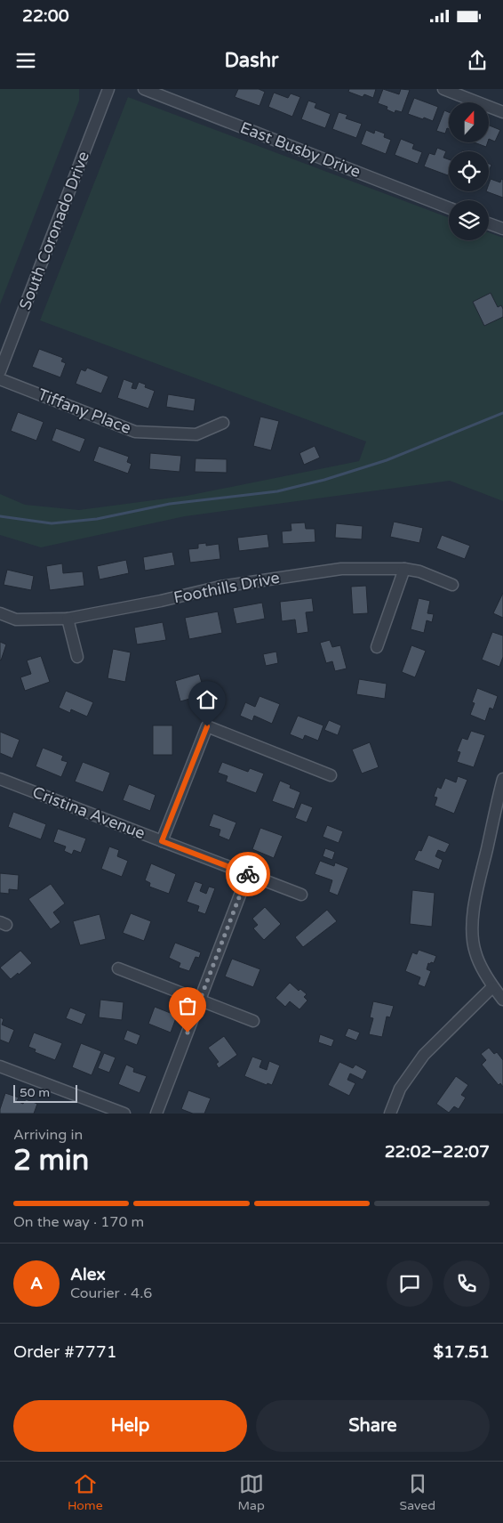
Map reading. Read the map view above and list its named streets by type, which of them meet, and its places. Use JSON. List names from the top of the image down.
{
  "streets": {
    "street": [
      "East Busby Drive",
      "South Coronado Drive",
      "Tiffany Place",
      "Foothills Drive",
      "Cristina Avenue"
    ]
  },
  "scale_bar": "50 m",
  "north": "top",
  "page": {
    "status": "22:00",
    "header": "Dashr",
    "scale": "50 m",
    "heading": ["2 min", "Arriving in", "22:02–22:07"],
    "panel": [
      "Alex",
      "Courier · 4.6",
      "Order #7771",
      "$17.51"
    ],
    "bar": "On the way · 170 m",
    "round": "A",
    "buttons": ["Help", "Share"],
    "tabs": ["Home", "Map", "Saved"]
  }
}
